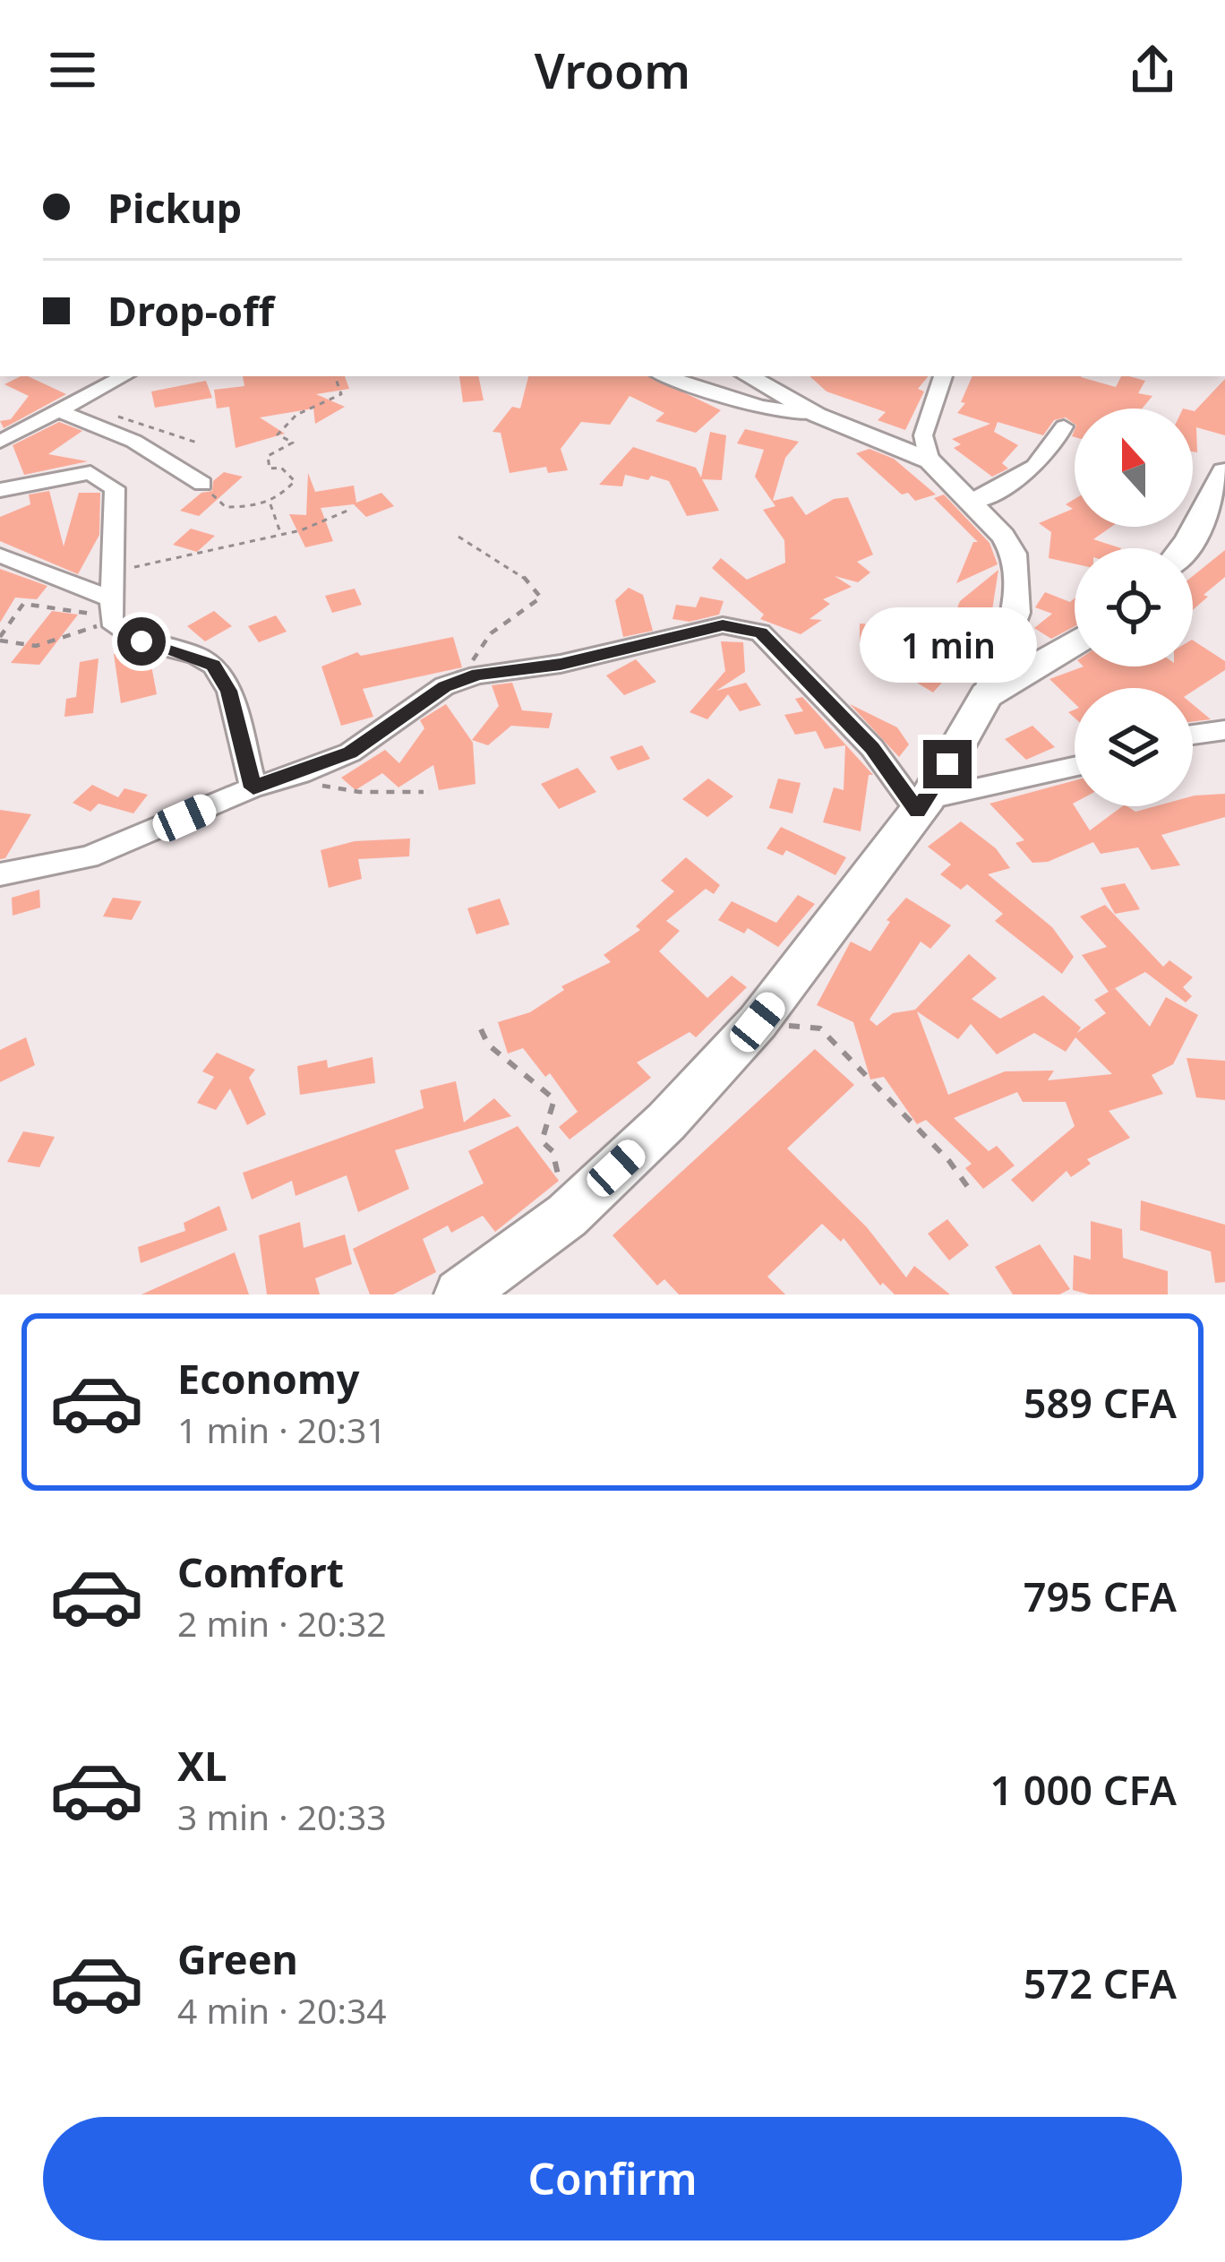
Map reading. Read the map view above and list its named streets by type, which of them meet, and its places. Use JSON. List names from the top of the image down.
{
  "north": "top",
  "page": {
    "header": "Vroom",
    "banner": ["Pickup", "Drop-off"],
    "bubble": "1 min",
    "list": [
      {
        "name": "Economy",
        "note": "1 min · 20:31",
        "value": "589 CFA"
      },
      {
        "name": "Comfort",
        "note": "2 min · 20:32",
        "value": "795 CFA"
      },
      {
        "name": "XL",
        "note": "3 min · 20:33",
        "value": "1 000 CFA"
      },
      {
        "name": "Green",
        "note": "4 min · 20:34",
        "value": "572 CFA"
      }
    ],
    "buttons": "Confirm"
  }
}
